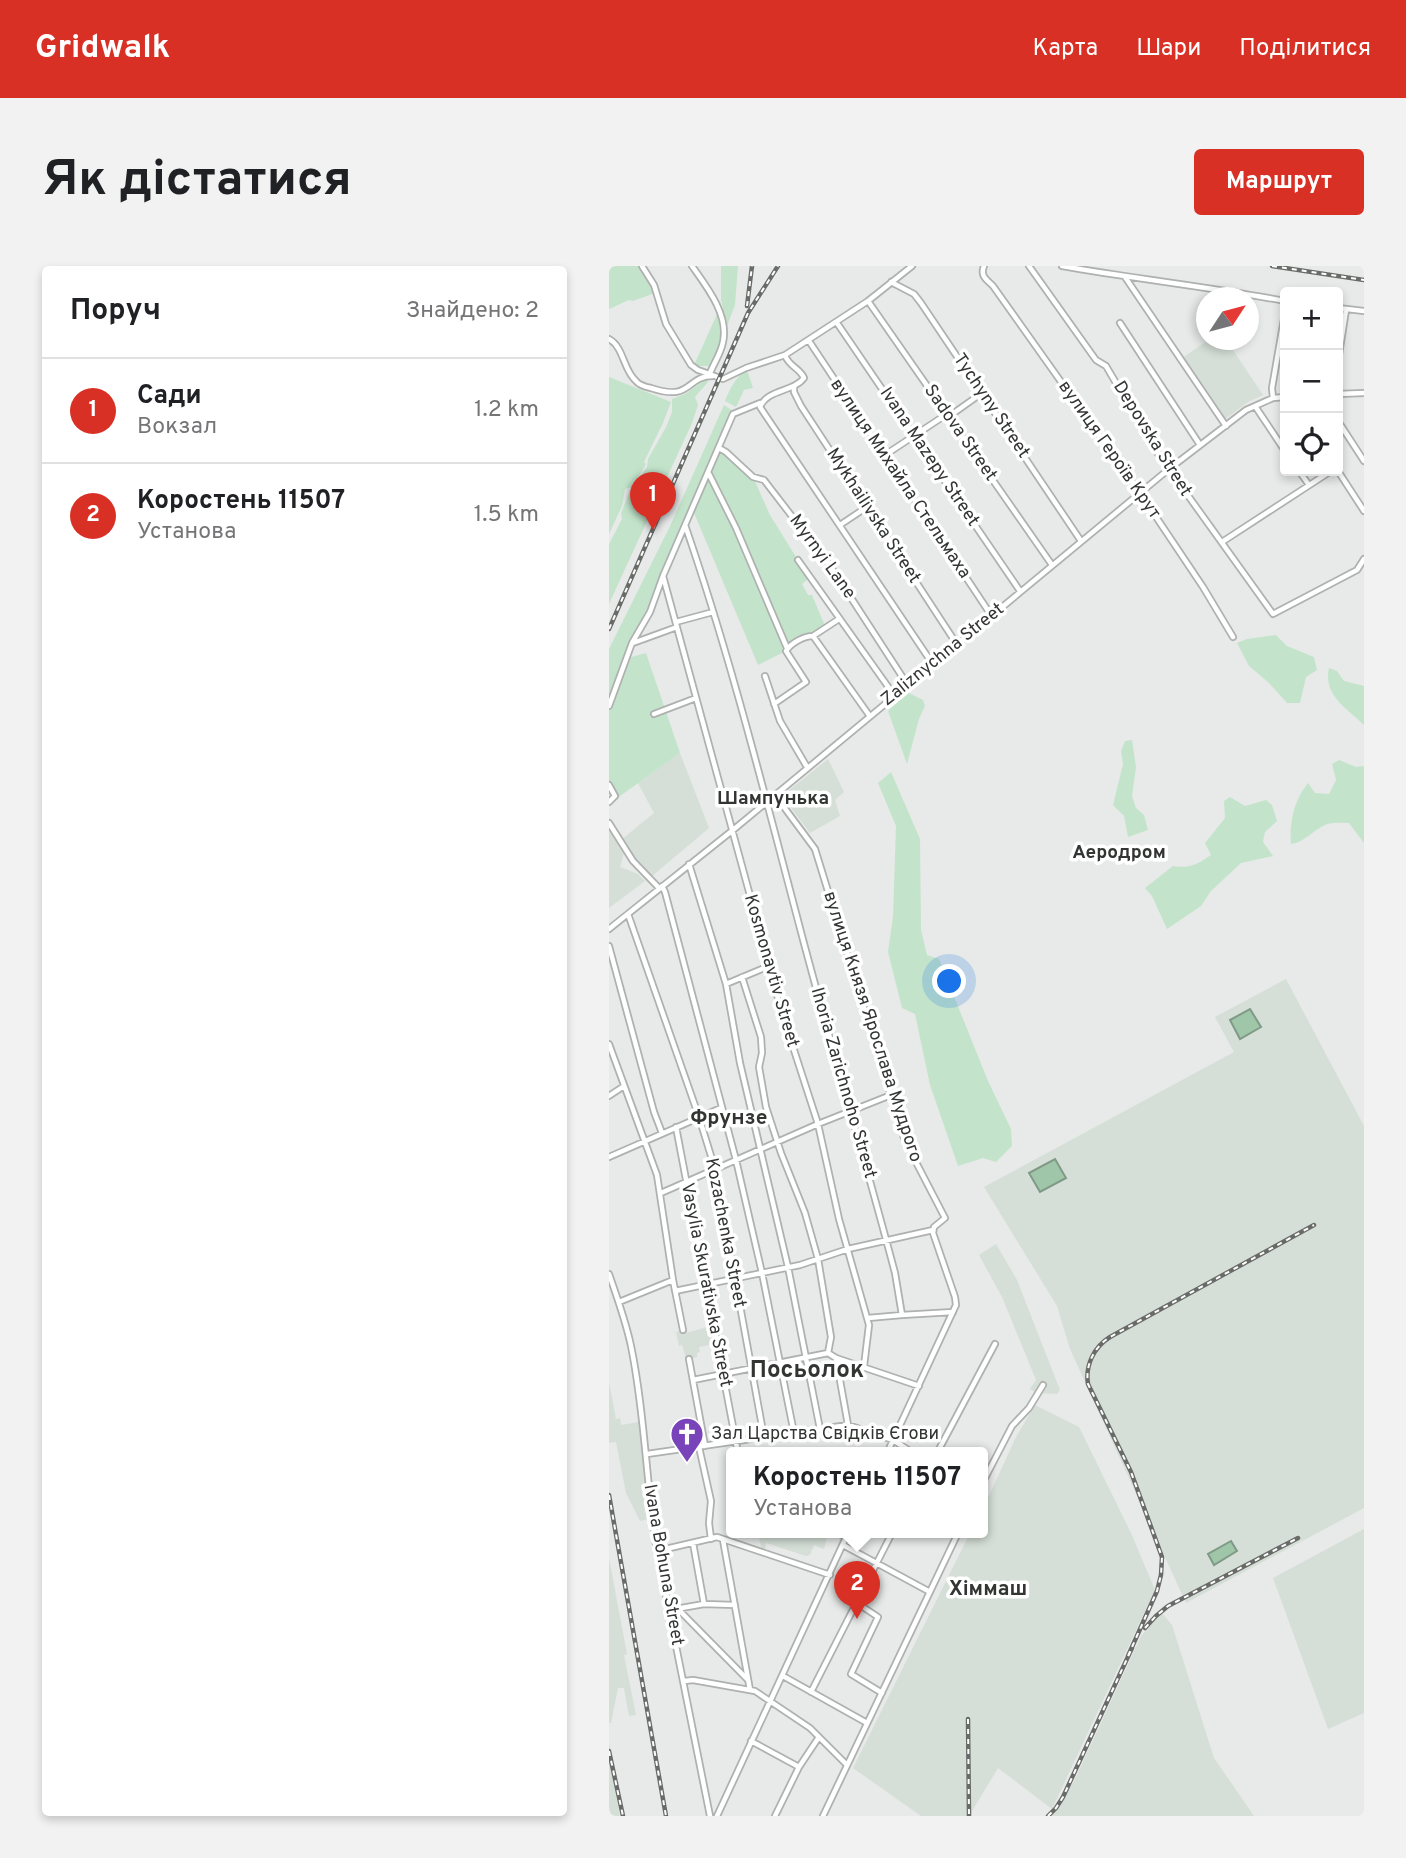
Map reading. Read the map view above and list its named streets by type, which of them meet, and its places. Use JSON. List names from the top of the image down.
{
  "streets": {
    "street": [
      "Tychyny Street",
      "Sadova Street",
      "Depovska Street",
      "вулиця Героїв Крут",
      "Ivana Mazepy Street",
      "вулиця Михайла Стельмаха",
      "Mykhailivska Street",
      "Myrnyi Lane",
      "Zaliznychna Street",
      "Kosmonavtiv Street",
      "вулиця Князя Ярослава Мудрого",
      "Ihoria Zarichnoho Street",
      "Kozachenka Street",
      "Vasylia Skurativska Street",
      "Ivana Bohuna Street"
    ]
  },
  "crossings": [
    ["Tychyny Street", "Zaliznychna Street"],
    ["Sadova Street", "Zaliznychna Street"],
    ["Depovska Street", "Zaliznychna Street"],
    ["вулиця Героїв Крут", "Zaliznychna Street"],
    ["Ivana Mazepy Street", "Zaliznychna Street"],
    ["вулиця Михайла Стельмаха", "Zaliznychna Street"],
    ["Mykhailivska Street", "Zaliznychna Street"],
    ["Myrnyi Lane", "Zaliznychna Street"],
    ["Zaliznychna Street", "Kosmonavtiv Street"],
    ["Zaliznychna Street", "вулиця Князя Ярослава Мудрого"],
    ["Zaliznychna Street", "Ihoria Zarichnoho Street"],
    ["Zaliznychna Street", "Kozachenka Street"]
  ],
  "districts": [
    "Шампунька",
    "Аеродром",
    "Фрунзе",
    "Посьолок",
    "Хіммаш"
  ],
  "places": {
    "church": ["Зал Царства Свідків Єгови"]
  },
  "north": "top right",
  "page": {
    "header": "Gridwalk",
    "nav": ["Карта", "Шари", "Поділитися"],
    "buttons": "Маршрут",
    "title": "Як дістатися",
    "heading": ["Поруч", "Знайдено: 2"],
    "map_buttons": ["+", "−"],
    "list": [
      {
        "mark": "1",
        "name": "Сади",
        "note": "Вокзал",
        "value": "1.2 km"
      },
      {
        "mark": "2",
        "name": "Коростень 11507",
        "note": "Установа",
        "value": "1.5 km"
      }
    ],
    "pins": ["1", "2"],
    "popup": ["Коростень 11507", "Установа"]
  }
}
